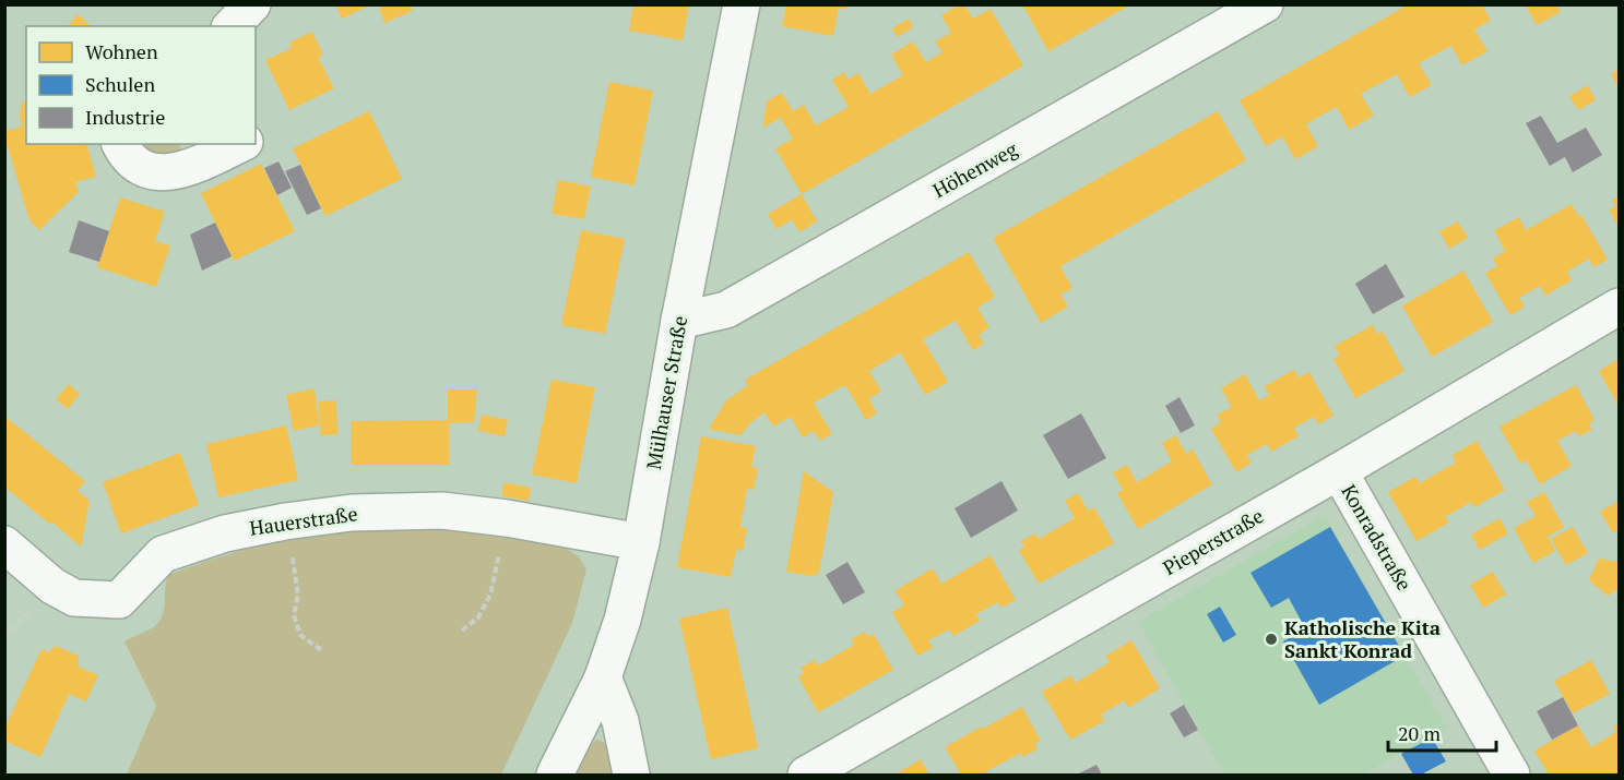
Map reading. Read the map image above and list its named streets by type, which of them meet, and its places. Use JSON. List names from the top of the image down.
{
  "streets": {
    "street": [
      "Höhenweg",
      "Mülhauser Straße",
      "Hauerstraße",
      "Konradstraße",
      "Pieperstraße"
    ]
  },
  "crossings": [
    ["Höhenweg", "Mülhauser Straße"],
    ["Mülhauser Straße", "Hauerstraße"],
    ["Konradstraße", "Pieperstraße"]
  ],
  "places": ["Katholische Kita Sankt Konrad"],
  "legend": ["Wohnen", "Schulen", "Industrie"],
  "scale_bar": "20 m"
}
